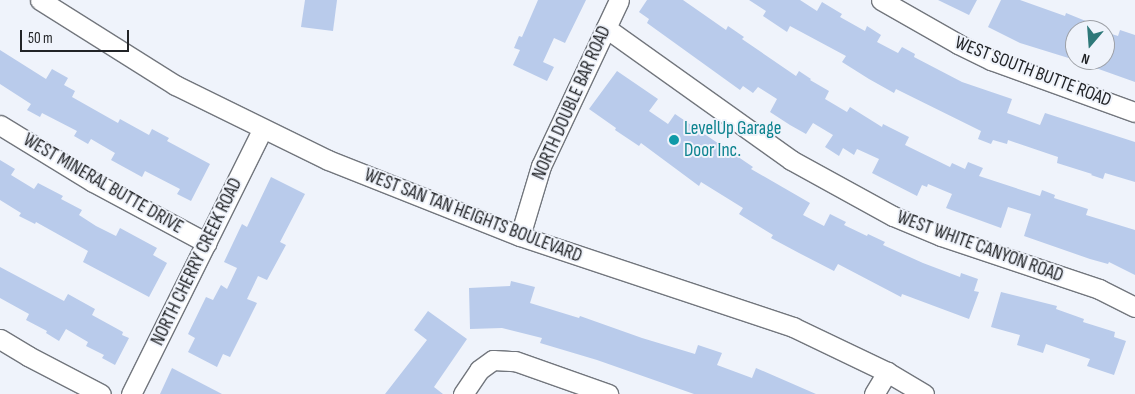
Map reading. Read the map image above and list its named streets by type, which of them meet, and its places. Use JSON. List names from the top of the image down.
{
  "streets": {
    "street": [
      "WEST SOUTH BUTTE ROAD",
      "NORTH DOUBLE BAR ROAD",
      "WEST MINERAL BUTTE DRIVE",
      "WEST SAN TAN HEIGHTS BOULEVARD",
      "WEST WHITE CANYON ROAD",
      "NORTH CHERRY CREEK ROAD"
    ]
  },
  "crossings": [
    ["NORTH DOUBLE BAR ROAD", "WEST SAN TAN HEIGHTS BOULEVARD"],
    ["NORTH DOUBLE BAR ROAD", "WEST WHITE CANYON ROAD"],
    ["WEST MINERAL BUTTE DRIVE", "NORTH CHERRY CREEK ROAD"],
    ["WEST SAN TAN HEIGHTS BOULEVARD", "NORTH CHERRY CREEK ROAD"]
  ],
  "places": ["LevelUp Garage Door Inc."],
  "scale_bar": "50 m",
  "north": "bottom"
}
